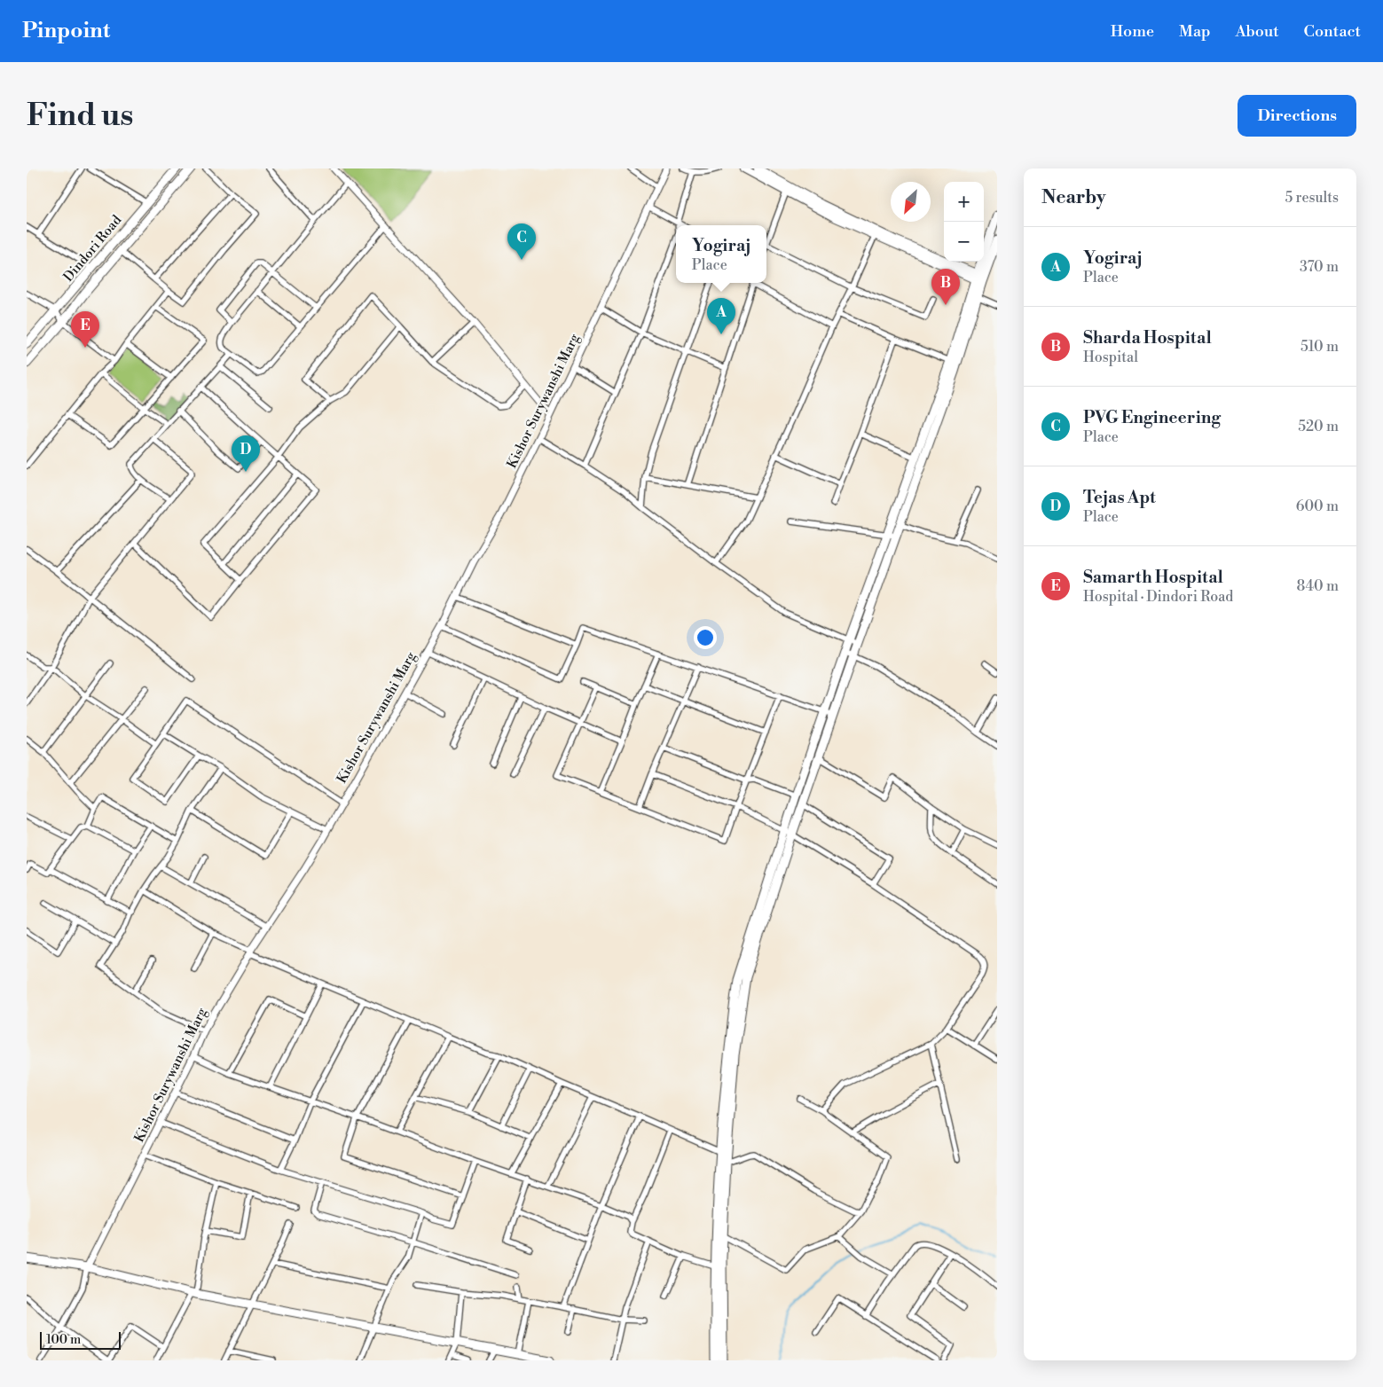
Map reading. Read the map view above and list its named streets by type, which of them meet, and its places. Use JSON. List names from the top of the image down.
{
  "streets": {
    "main road": ["Dindori Road"],
    "street": ["Kishor Surywanshi Marg"]
  },
  "scale_bar": "100 m",
  "north": "bottom left",
  "page": {
    "header": "Pinpoint",
    "nav": [
      "Home",
      "Map",
      "About",
      "Contact"
    ],
    "buttons": "Directions",
    "title": "Find us",
    "heading": ["Nearby", "5 results"],
    "map_buttons": ["+", "−"],
    "pins": [
      "C",
      "B",
      "A",
      "E",
      "D"
    ],
    "popup": ["Yogiraj", "Place"],
    "list": [
      {
        "mark": "A",
        "name": "Yogiraj",
        "note": "Place",
        "value": "370 m"
      },
      {
        "mark": "B",
        "name": "Sharda Hospital",
        "note": "Hospital",
        "value": "510 m"
      },
      {
        "mark": "C",
        "name": "PVG Engineering",
        "note": "Place",
        "value": "520 m"
      },
      {
        "mark": "D",
        "name": "Tejas Apt",
        "note": "Place",
        "value": "600 m"
      },
      {
        "mark": "E",
        "name": "Samarth Hospital",
        "note": "Hospital · Dindori Road",
        "value": "840 m"
      }
    ],
    "scale": "100 m"
  }
}
